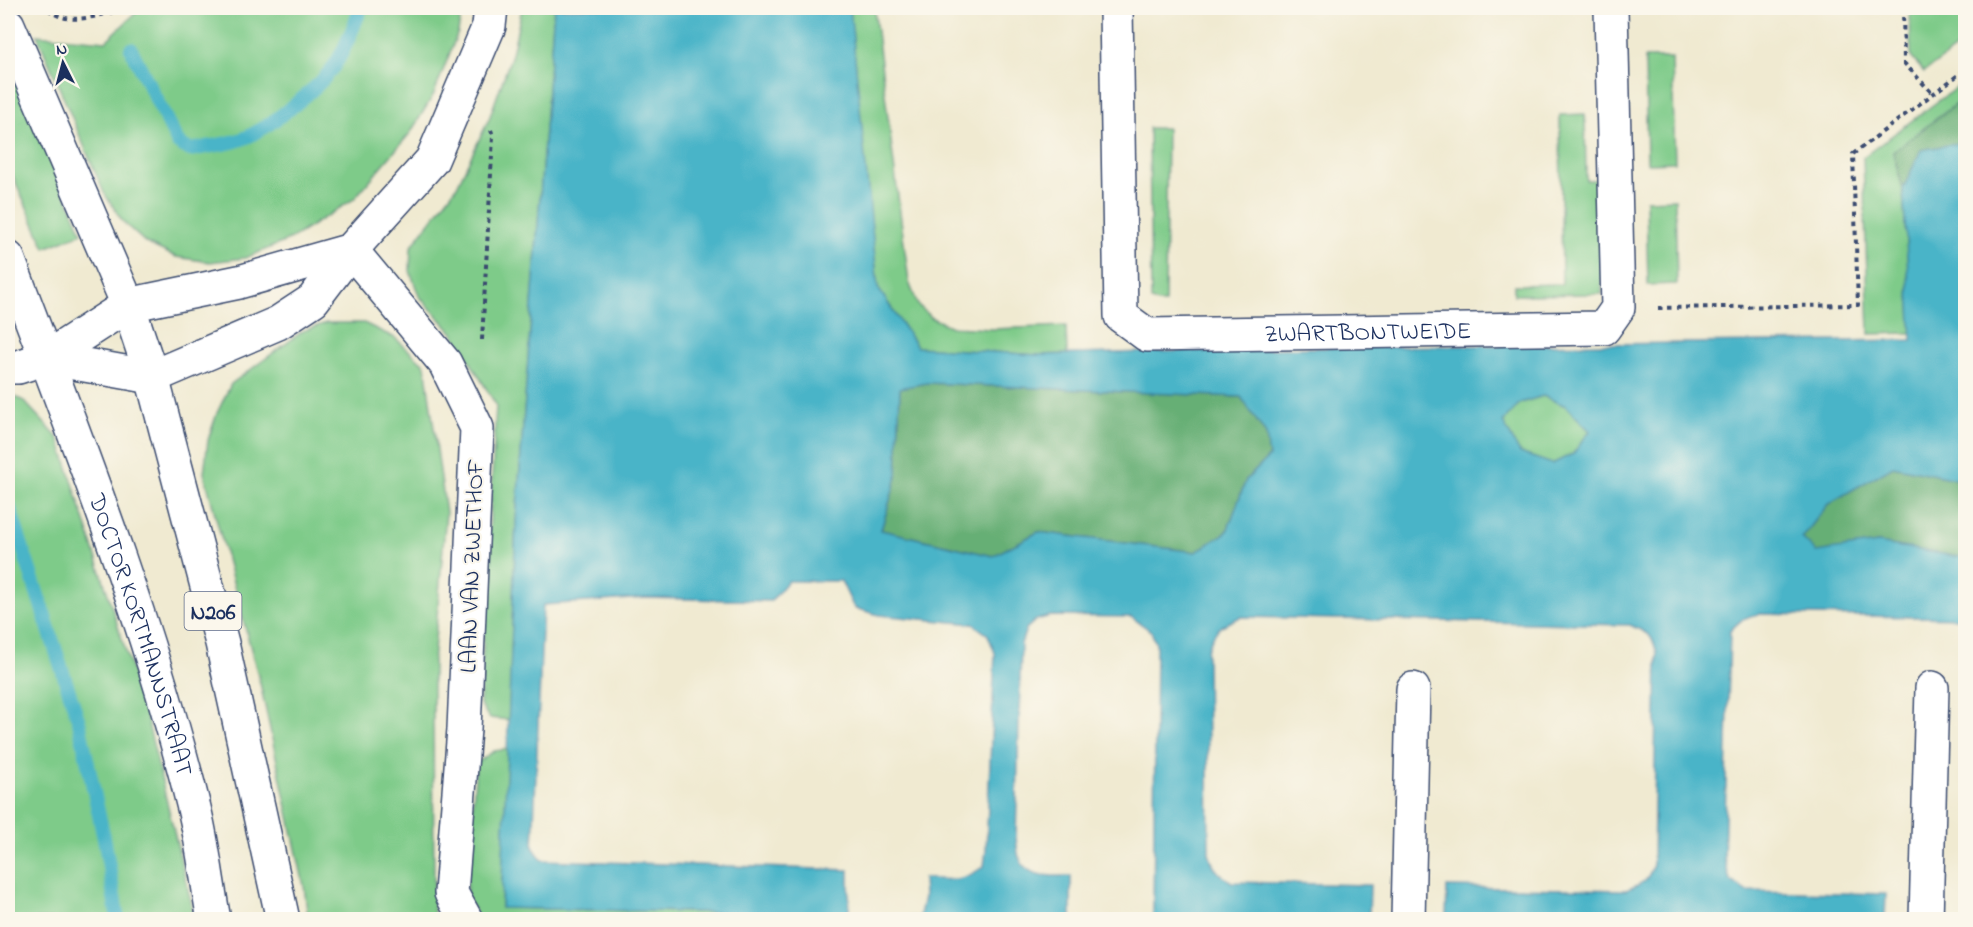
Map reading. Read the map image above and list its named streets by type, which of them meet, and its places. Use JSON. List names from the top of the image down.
{
  "streets": {
    "street": [
      "ZWARTBONTWEIDE",
      "LAAN VAN ZWETHOF",
      "N206",
      "DOCTOR KORTMANNSTRAAT"
    ]
  },
  "north": "top"
}
